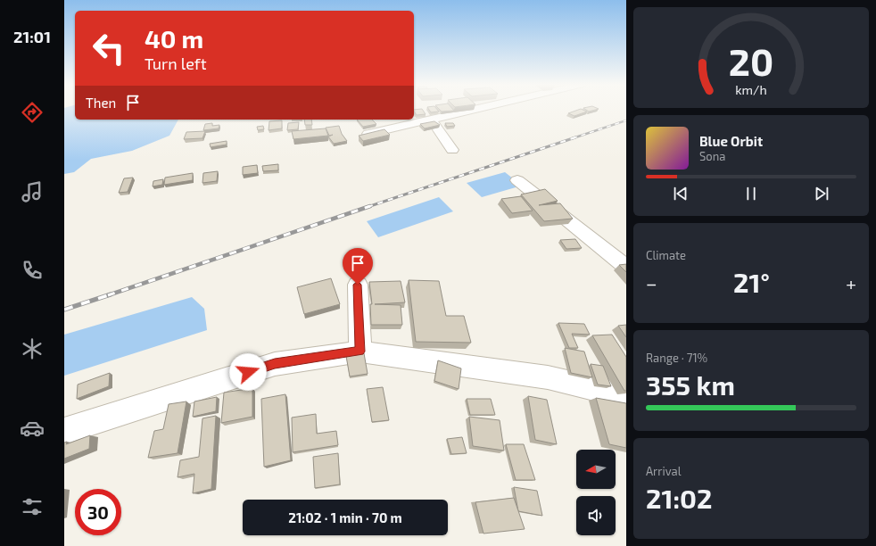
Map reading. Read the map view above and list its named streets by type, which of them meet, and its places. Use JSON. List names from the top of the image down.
{
  "north": "left",
  "page": {
    "tabs": "21:01",
    "turn": ["40 m", "Turn left"],
    "then": "Then",
    "song": ["Blue Orbit", "Sona"],
    "tile": [
      "Climate",
      ["Range · 71%", "355 km"],
      ["Arrival", "21:02"]
    ],
    "heat": ["−", "21°", "+"],
    "limit": "30",
    "trip": "21:02 · 1 min · 70 m",
    "gauge": ["20", "km/h"]
  }
}
